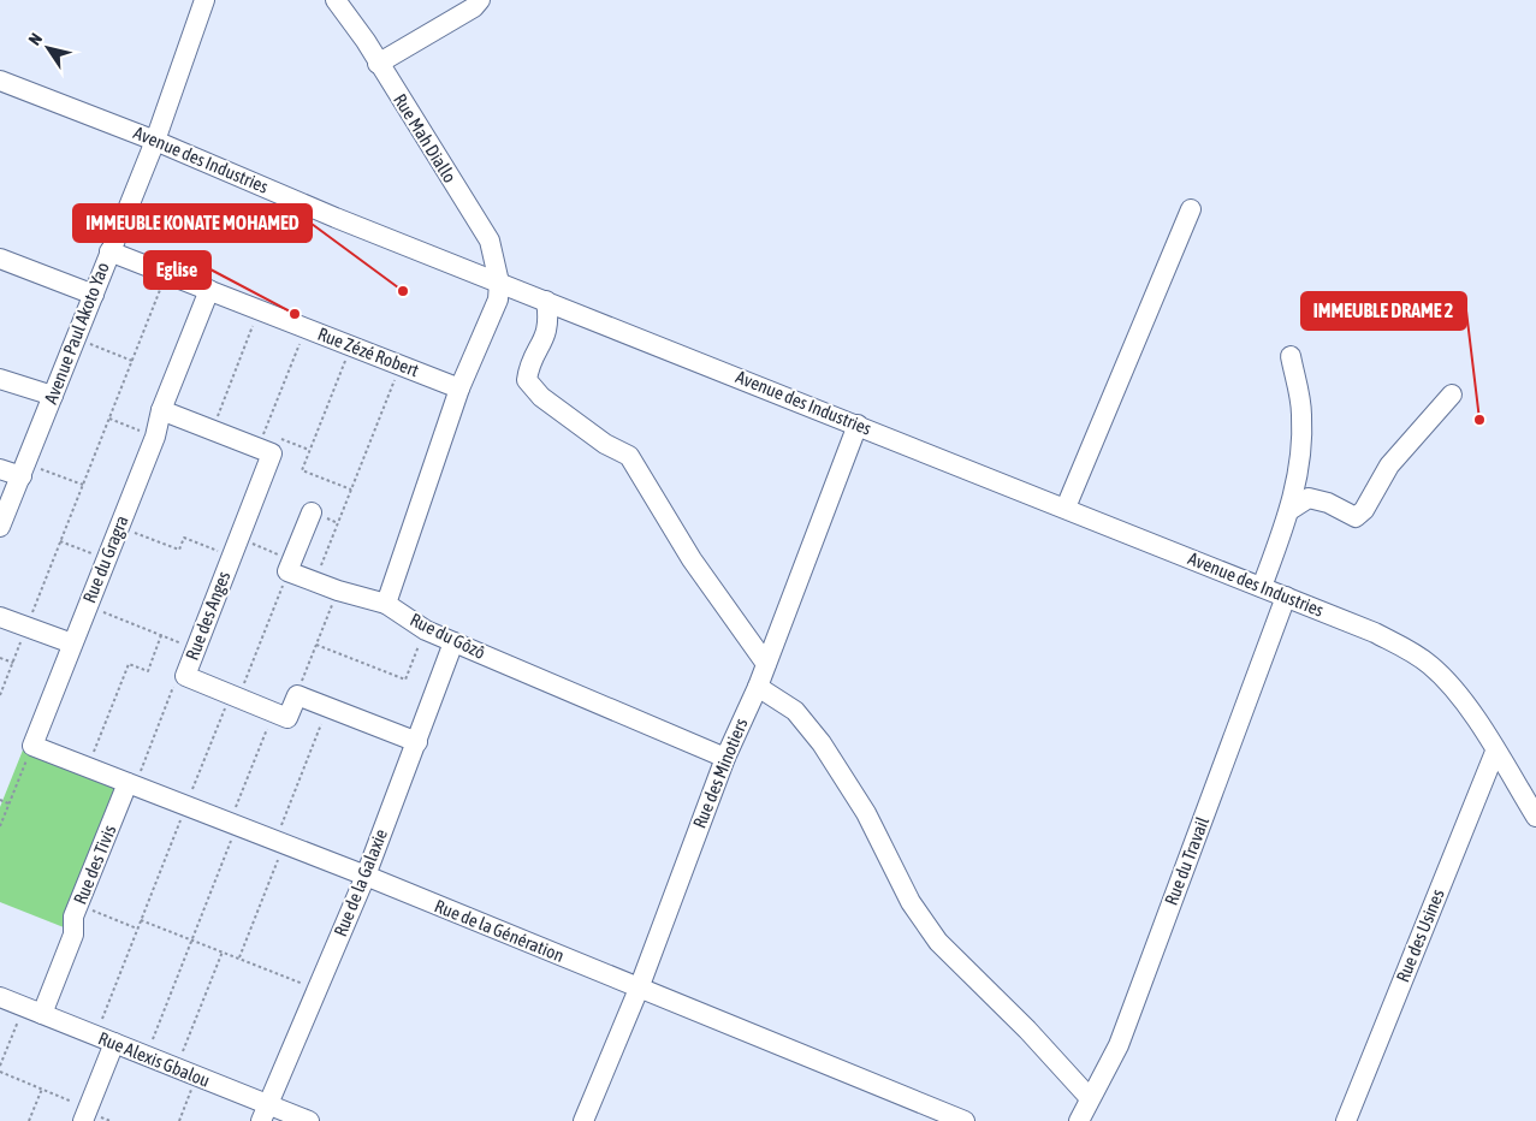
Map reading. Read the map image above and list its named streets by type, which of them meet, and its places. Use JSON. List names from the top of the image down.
{
  "streets": {
    "street": [
      "Rue Mah Diallo",
      "Avenue des Industries",
      "Avenue Paul Akoto Yao",
      "Rue Zézé Robert",
      "Rue du Gragra",
      "Rue des Anges",
      "Rue du Gôzô",
      "Rue des Minotiers",
      "Rue du Travail",
      "Rue des Tivis",
      "Rue de la Galaxie",
      "Rue de la Génération",
      "Rue des Usines",
      "Rue Alexis Gbalou"
    ]
  },
  "crossings": [
    ["Rue Mah Diallo", "Avenue des Industries"],
    ["Avenue des Industries", "Avenue Paul Akoto Yao"],
    ["Avenue des Industries", "Rue des Minotiers"],
    ["Avenue des Industries", "Rue du Travail"],
    ["Avenue des Industries", "Rue des Usines"],
    ["Avenue Paul Akoto Yao", "Rue Zézé Robert"],
    ["Rue Zézé Robert", "Rue du Gragra"],
    ["Rue du Gragra", "Rue de la Génération"],
    ["Rue du Gôzô", "Rue des Minotiers"],
    ["Rue du Gôzô", "Rue de la Galaxie"],
    ["Rue des Minotiers", "Rue de la Génération"],
    ["Rue des Tivis", "Rue de la Génération"],
    ["Rue des Tivis", "Rue Alexis Gbalou"],
    ["Rue de la Galaxie", "Rue de la Génération"],
    ["Rue de la Galaxie", "Rue Alexis Gbalou"]
  ],
  "places": ["IMMEUBLE KONATE MOHAMED", "Eglise", "IMMEUBLE DRAME 2"],
  "north": "top left"
}
